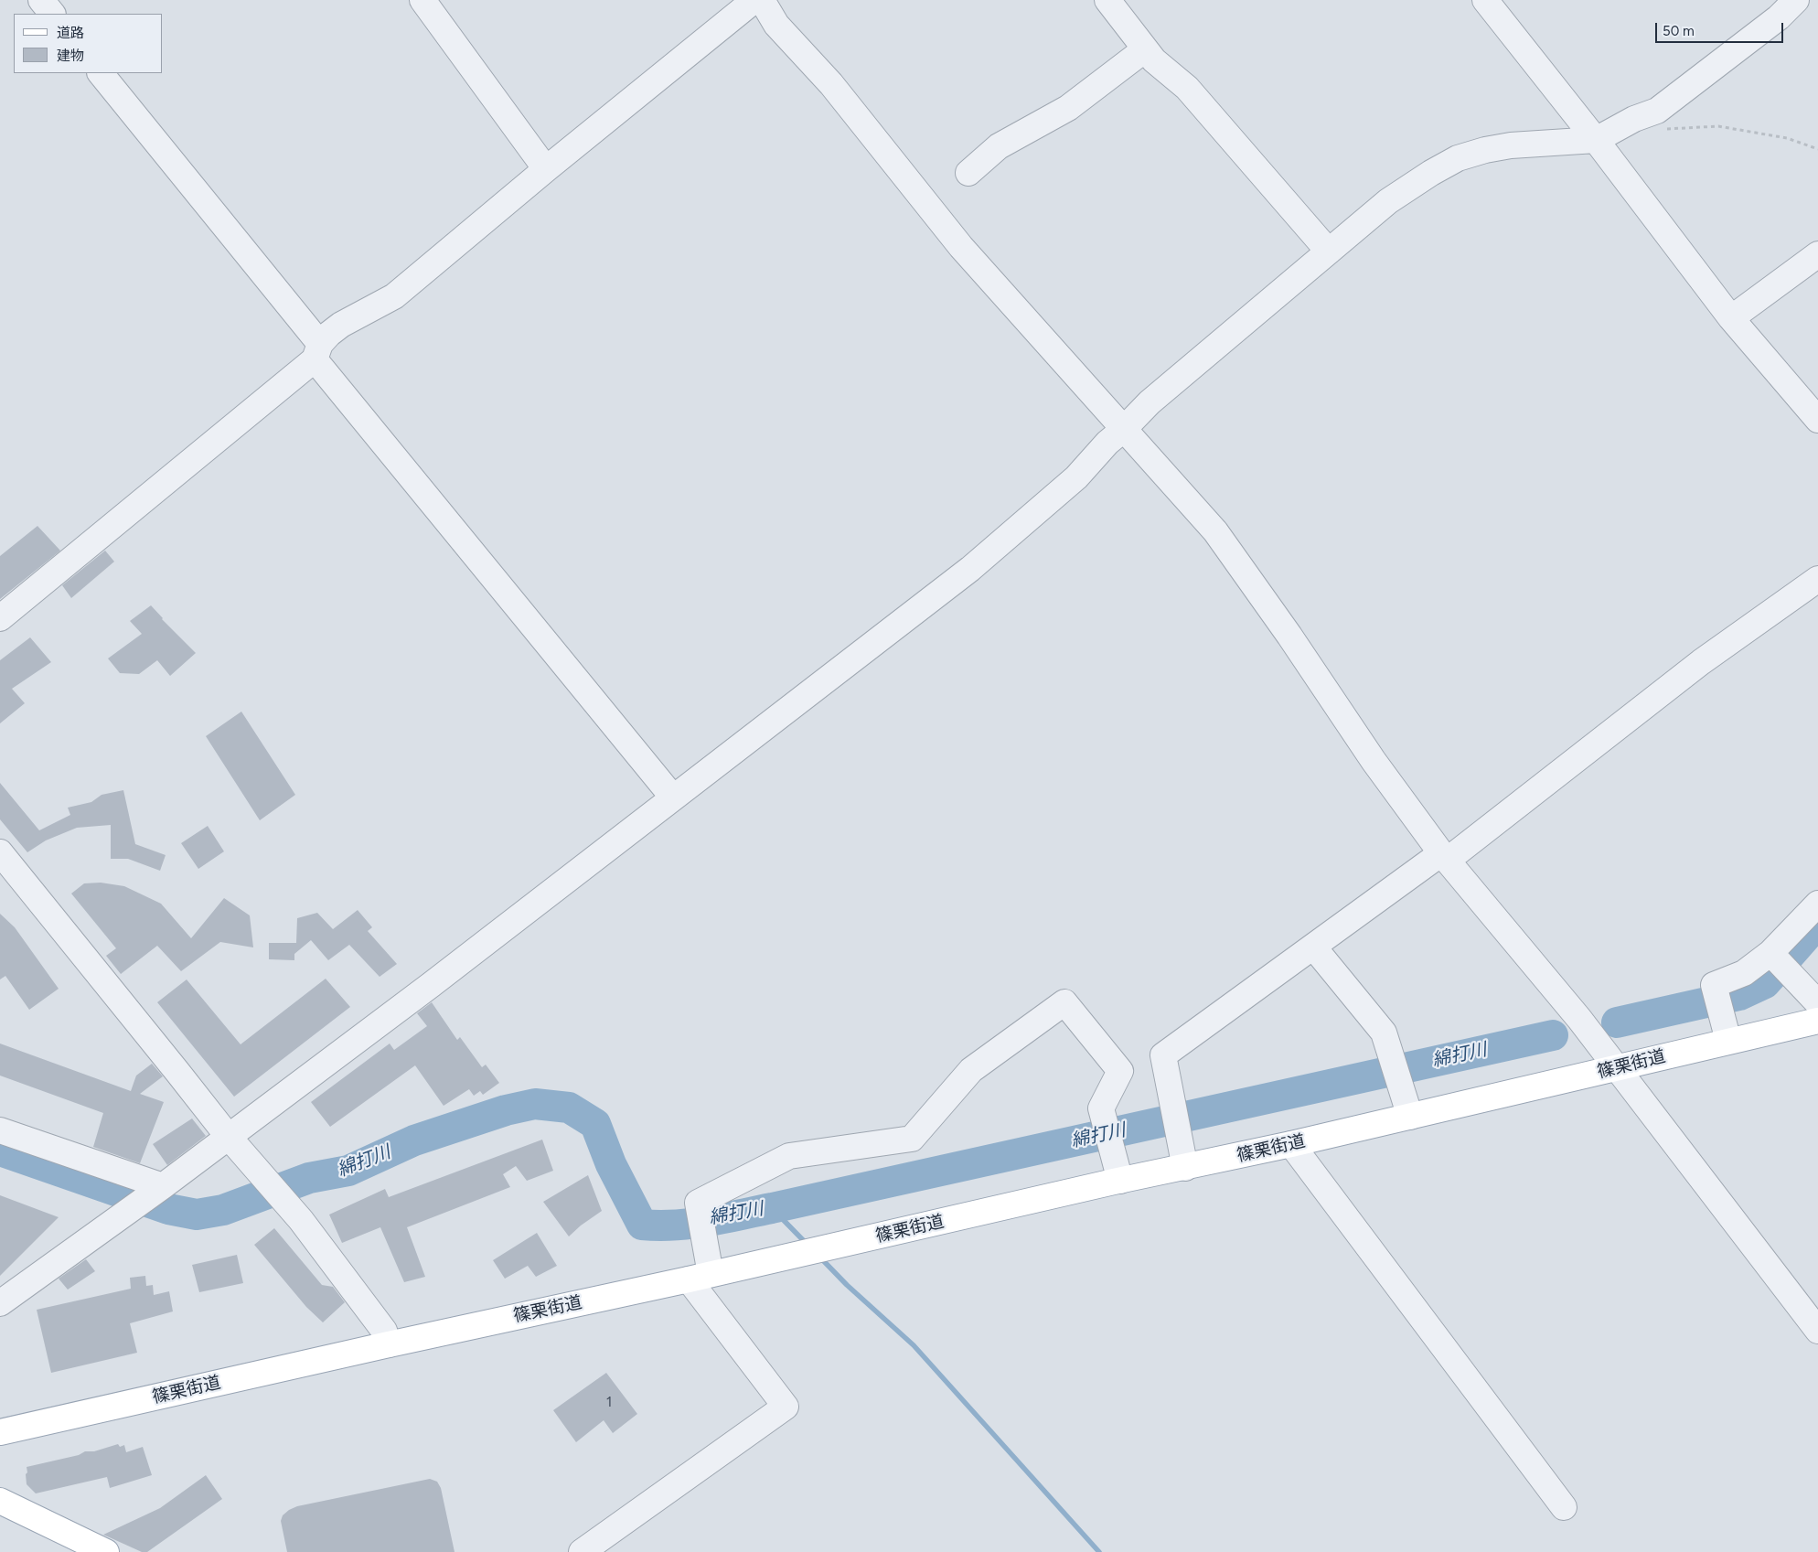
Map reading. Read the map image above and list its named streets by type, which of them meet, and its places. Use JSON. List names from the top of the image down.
{
  "streets": {
    "main road": ["篠栗街道"]
  },
  "water": ["綿打川"],
  "house_numbers": ["1"],
  "legend": ["道路", "建物"],
  "scale_bar": "50 m"
}
